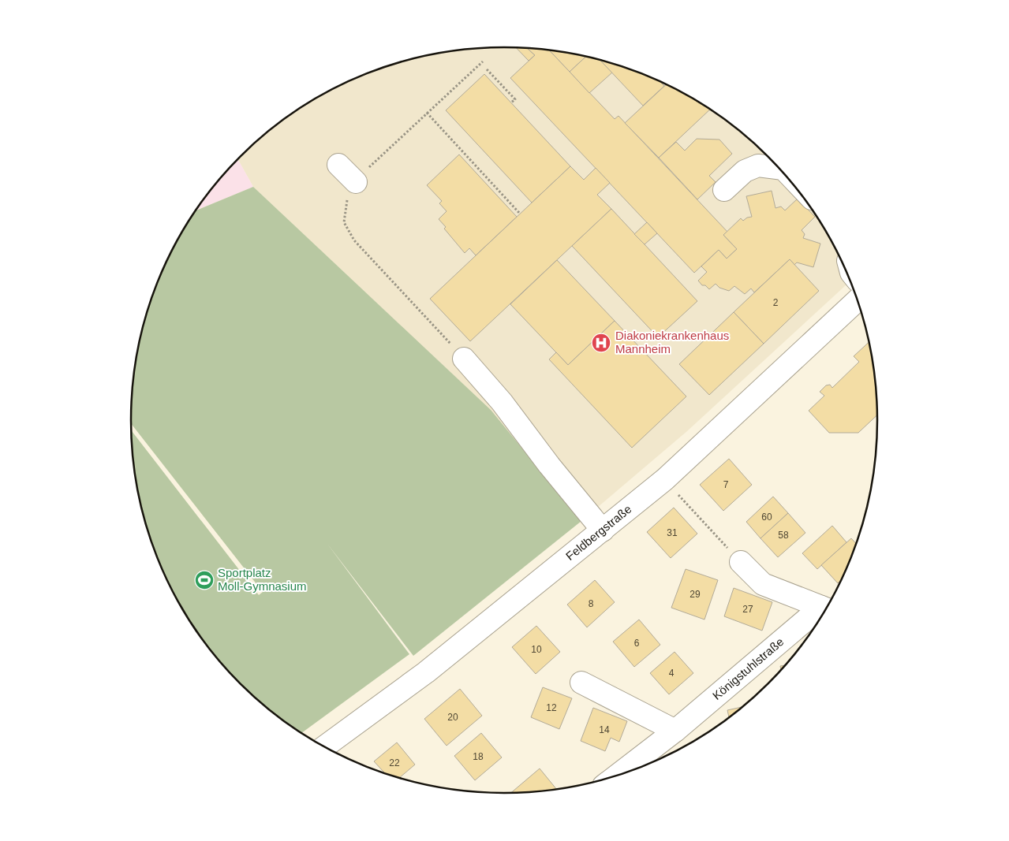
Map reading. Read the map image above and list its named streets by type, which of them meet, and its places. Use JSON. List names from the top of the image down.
{
  "streets": {
    "street": ["Feldbergstraße", "Königstuhlstraße"]
  },
  "places": {
    "hospital": ["Diakoniekrankenhaus Mannheim"],
    "sports": ["Sportplatz Moll-Gymnasium"]
  },
  "house_numbers": [
    "2",
    "7",
    "60",
    "31",
    "58",
    "29",
    "8",
    "27",
    "6",
    "10",
    "4",
    "12",
    "20",
    "14",
    "18",
    "22"
  ]
}
